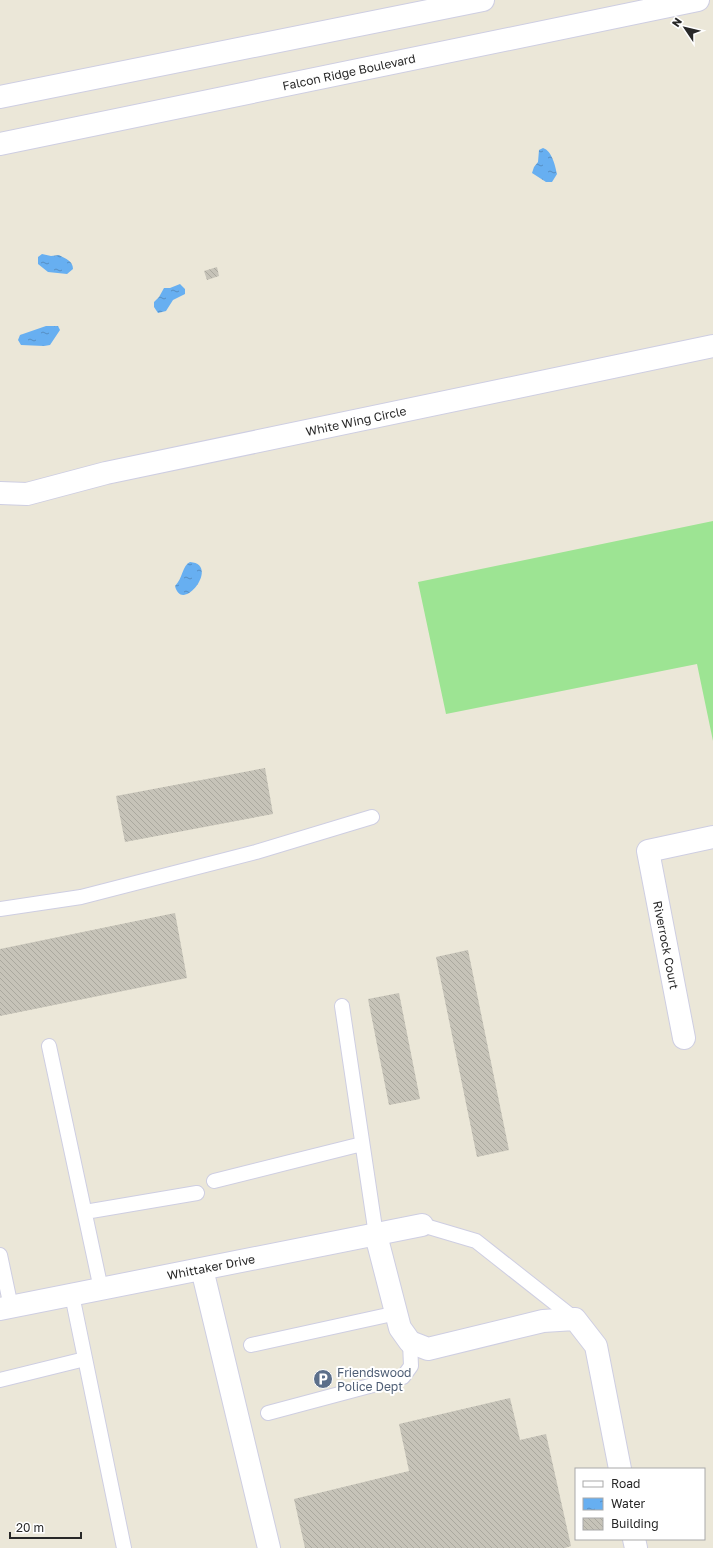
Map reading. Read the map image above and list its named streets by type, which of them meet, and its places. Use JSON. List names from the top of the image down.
{
  "streets": {
    "street": [
      "Falcon Ridge Boulevard",
      "White Wing Circle",
      "Riverrock Court",
      "Whittaker Drive"
    ]
  },
  "places": {
    "parking": ["Friendswood Police Dept"]
  },
  "legend": ["Road", "Water", "Building"],
  "scale_bar": "20 m",
  "north": "top left"
}
